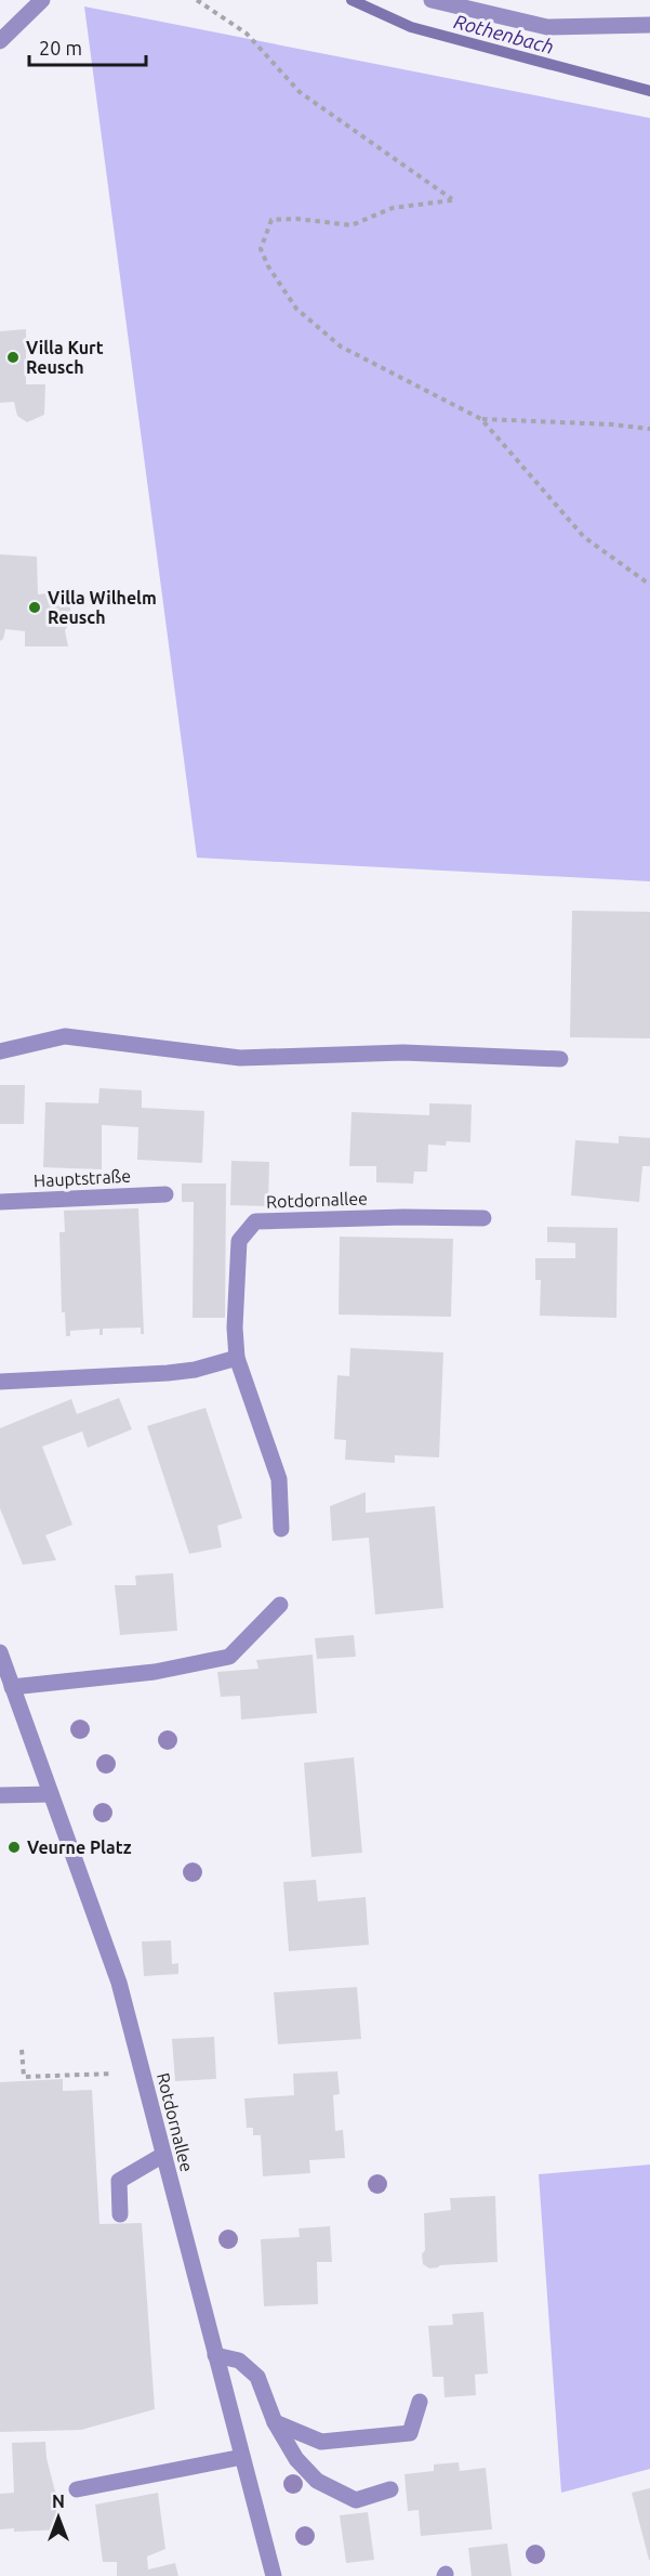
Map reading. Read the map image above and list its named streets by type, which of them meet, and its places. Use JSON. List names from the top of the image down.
{
  "streets": {
    "street": ["Hauptstraße", "Rotdornallee"]
  },
  "water": ["Rothenbach"],
  "places": ["Villa Kurt Reusch", "Villa Wilhelm Reusch", "Veurne Platz"],
  "scale_bar": "20 m",
  "north": "top"
}
